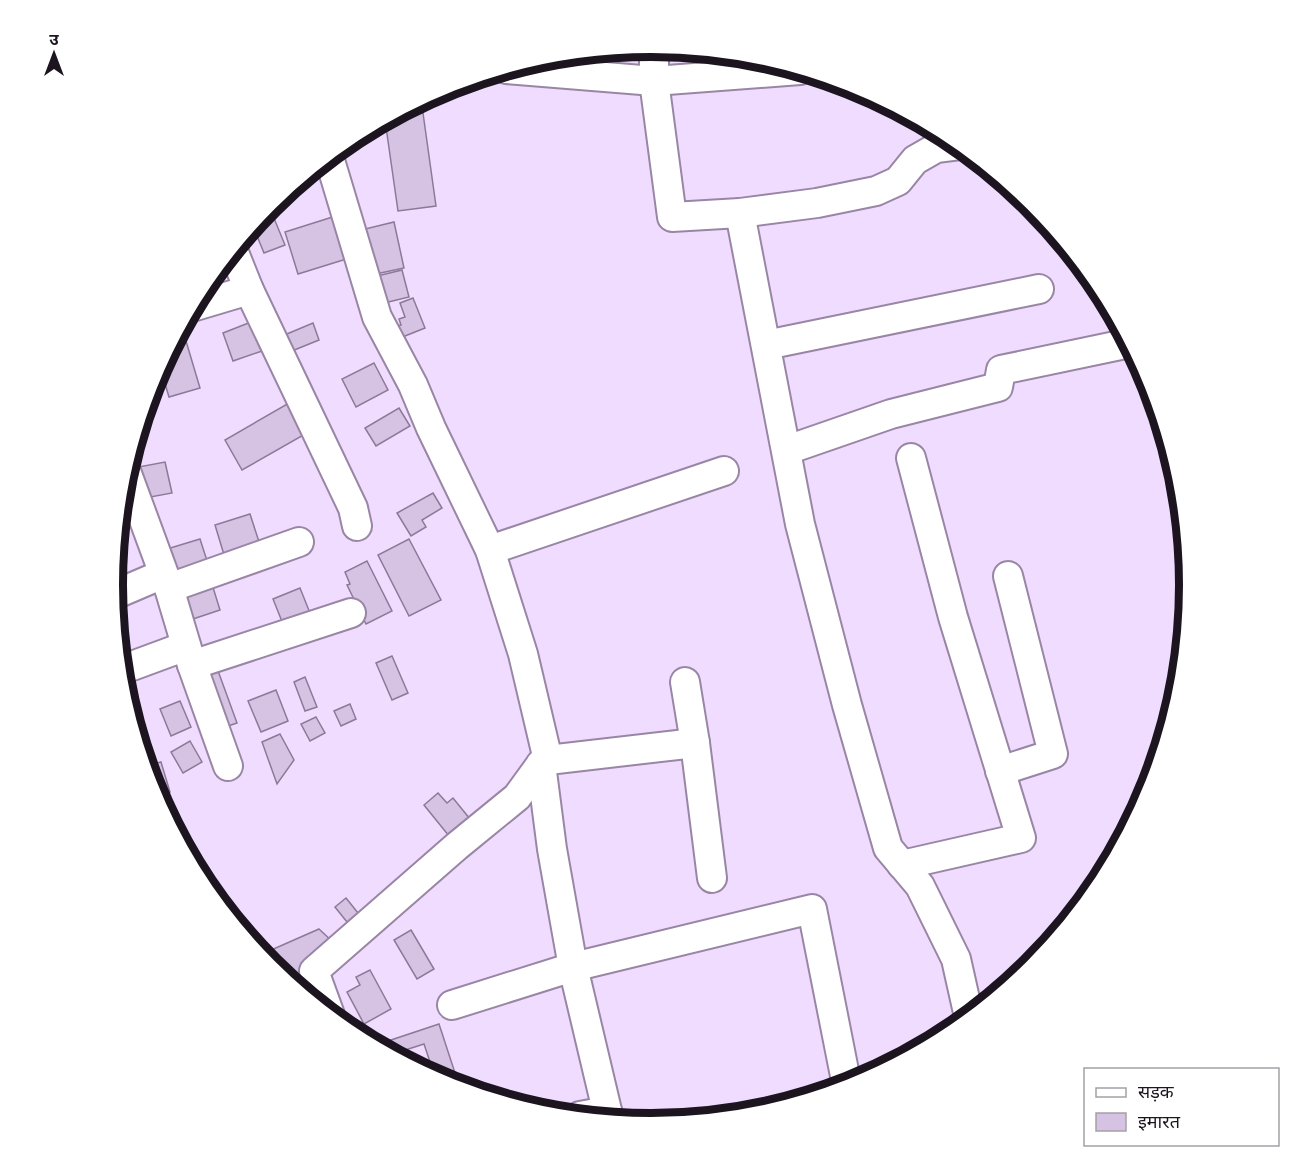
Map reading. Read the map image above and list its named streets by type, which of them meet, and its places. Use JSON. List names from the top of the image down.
{
  "legend": ["सड़क", "इमारत"],
  "north": "top"
}
